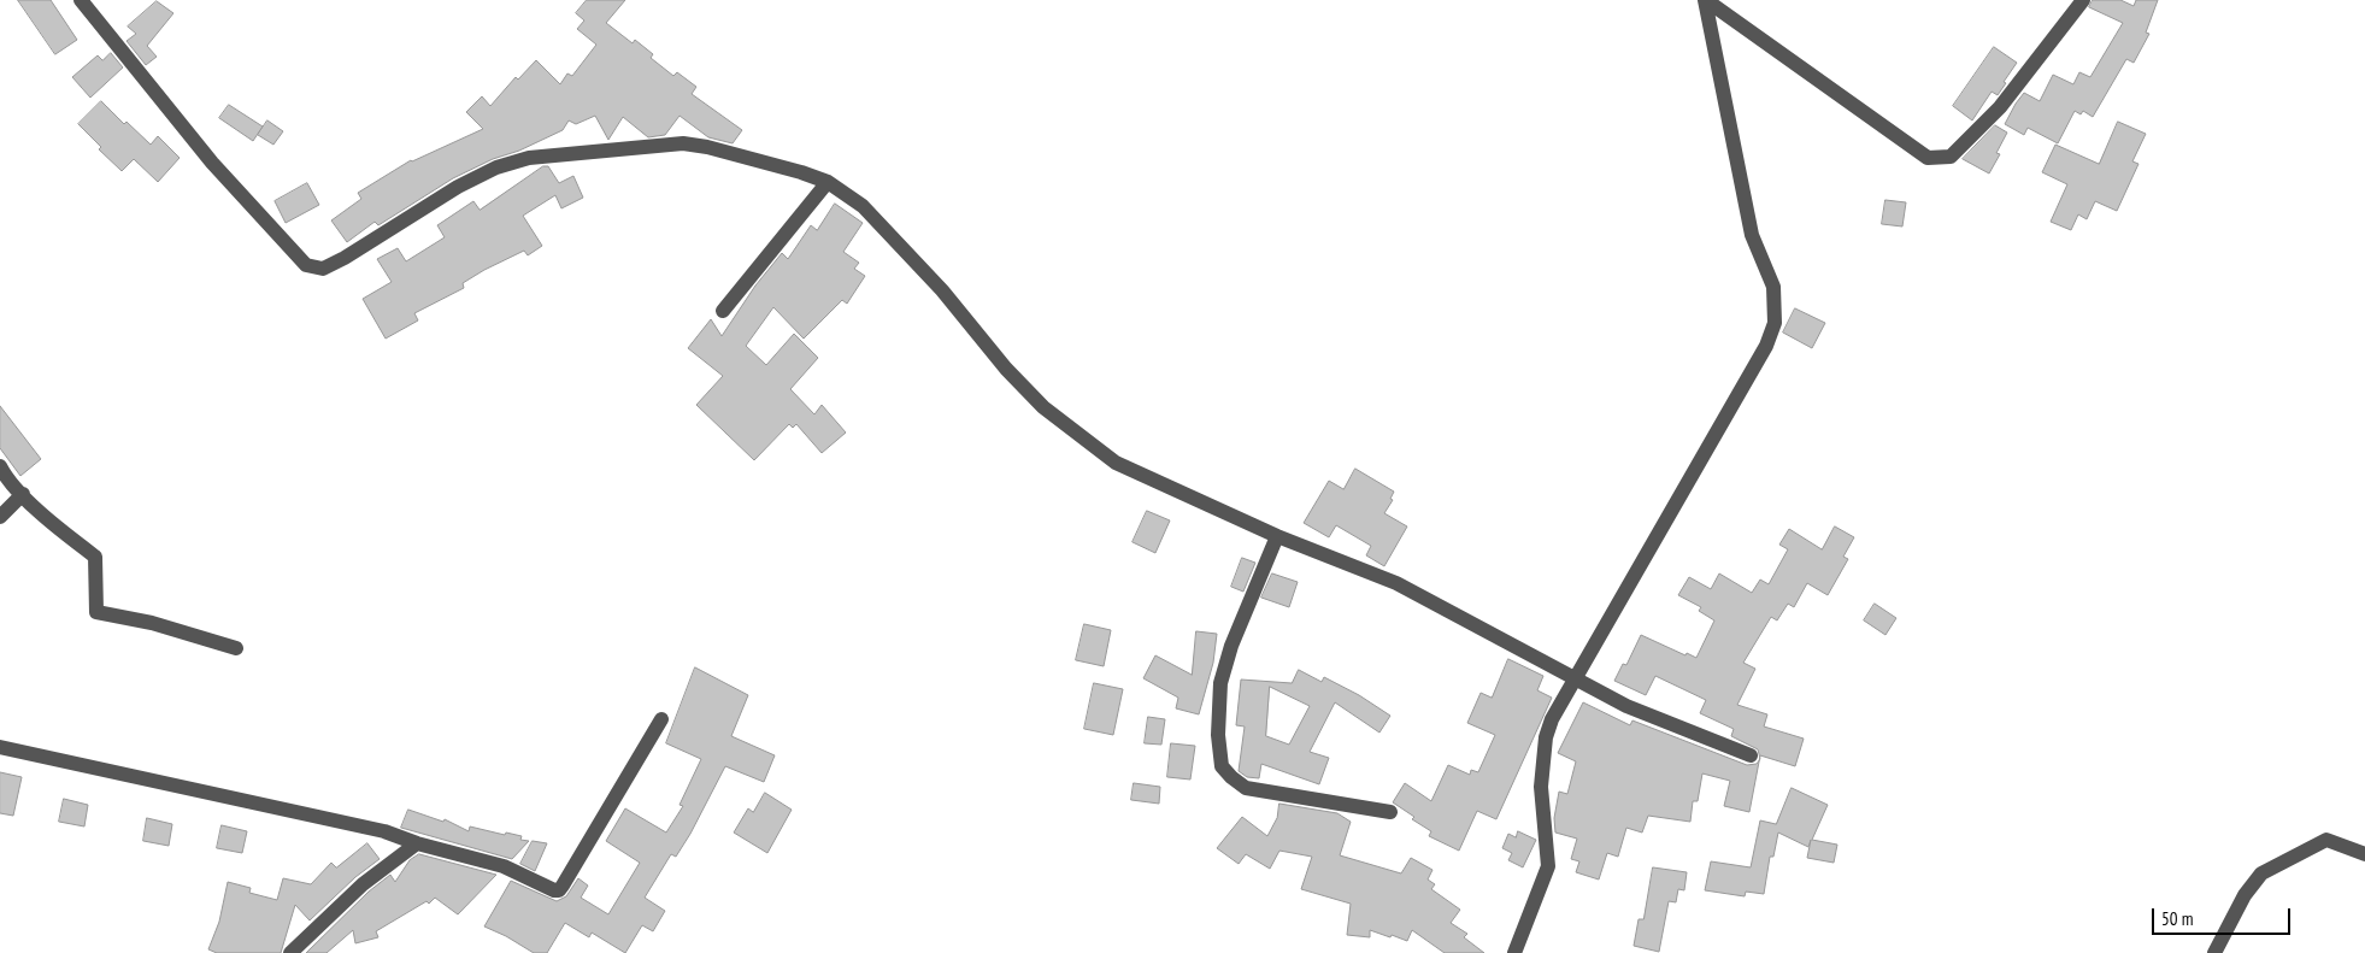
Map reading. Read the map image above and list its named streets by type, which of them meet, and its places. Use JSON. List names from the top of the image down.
{
  "scale_bar": "50 m"
}
